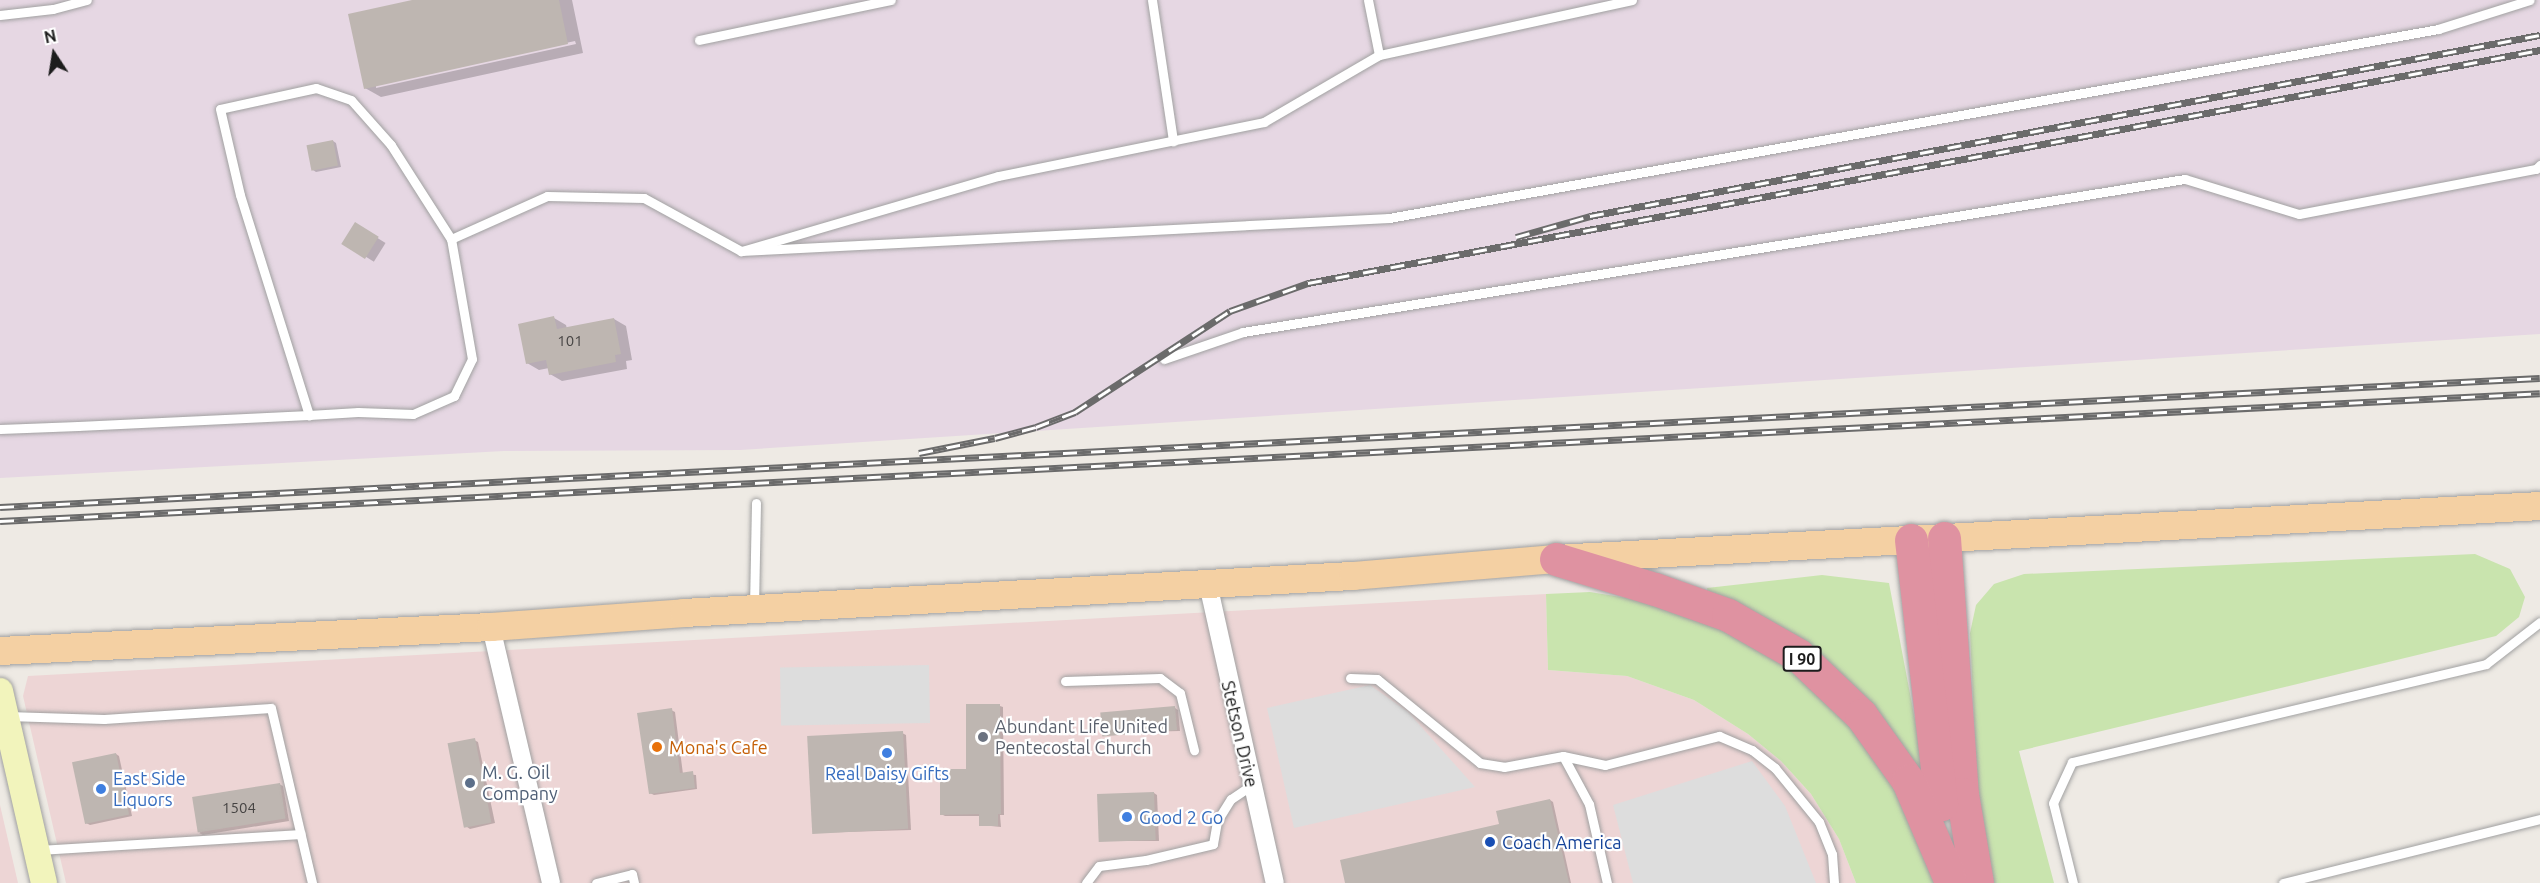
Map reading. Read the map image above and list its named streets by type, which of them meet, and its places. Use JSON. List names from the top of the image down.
{
  "streets": {
    "highway": ["I 90"],
    "street": ["Stetson Drive"]
  },
  "places": [
    "Abundant Life United Pentecostal Church",
    "Mona's Cafe",
    "Real Daisy Gifts",
    "M. G. Oil Company",
    "East Side Liquors",
    "Good 2 Go",
    "Coach America"
  ],
  "house_numbers": ["101", "1504"],
  "north": "top"
}
